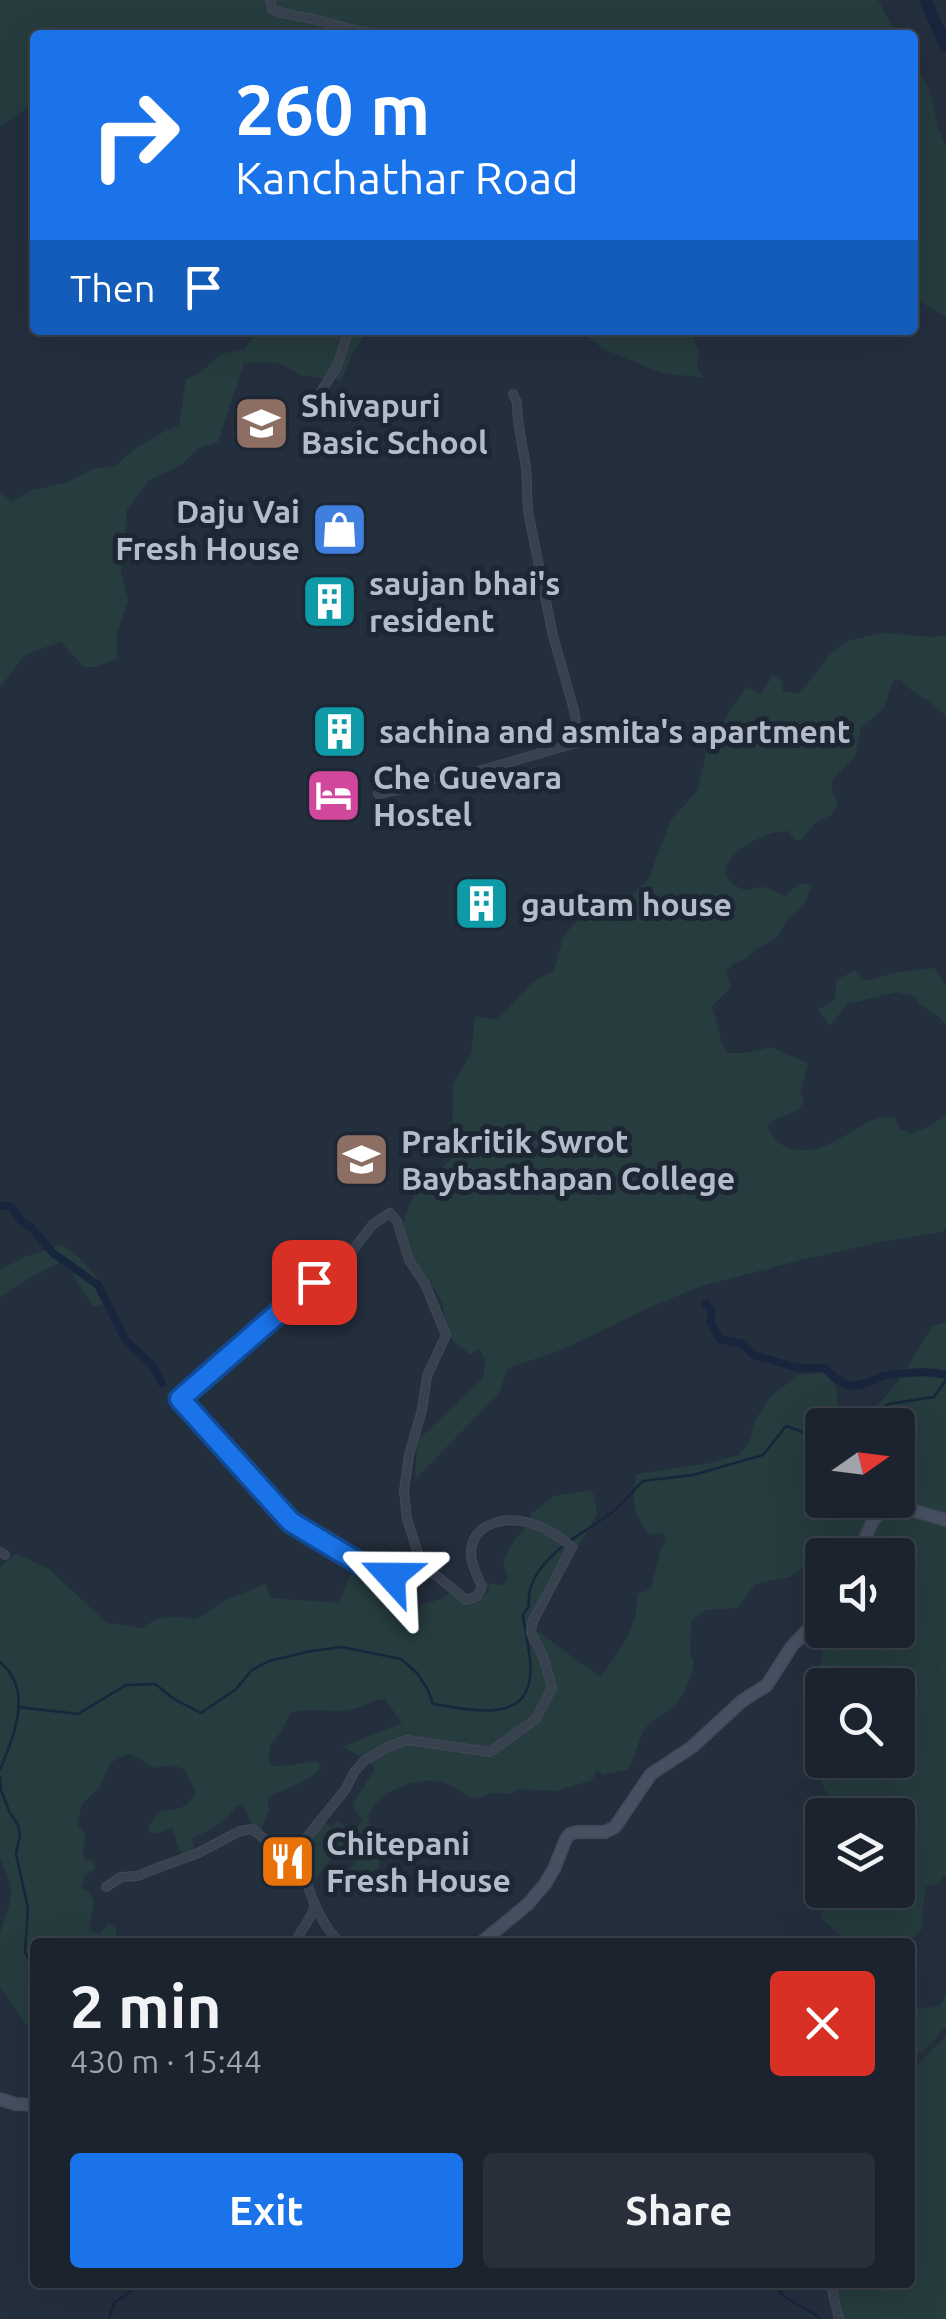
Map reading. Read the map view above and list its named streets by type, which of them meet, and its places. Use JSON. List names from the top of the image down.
{
  "places": {
    "school or university": ["Shivapuri Basic School", "Prakritik Swrot Baybasthapan College"],
    "shop": ["Daju Vai Fresh House"],
    "building": ["saujan bhai's resident", "sachina and asmita's apartment", "gautam house"],
    "hotel": ["Che Guevara Hostel"],
    "restaurant": ["Chitepani Fresh House"]
  },
  "north": "right",
  "page": {
    "turn": ["260 m", "Kanchathar Road"],
    "then": "Then",
    "heading": ["2 min", "430 m · 15:44"],
    "buttons": ["Exit", "Share"]
  }
}
